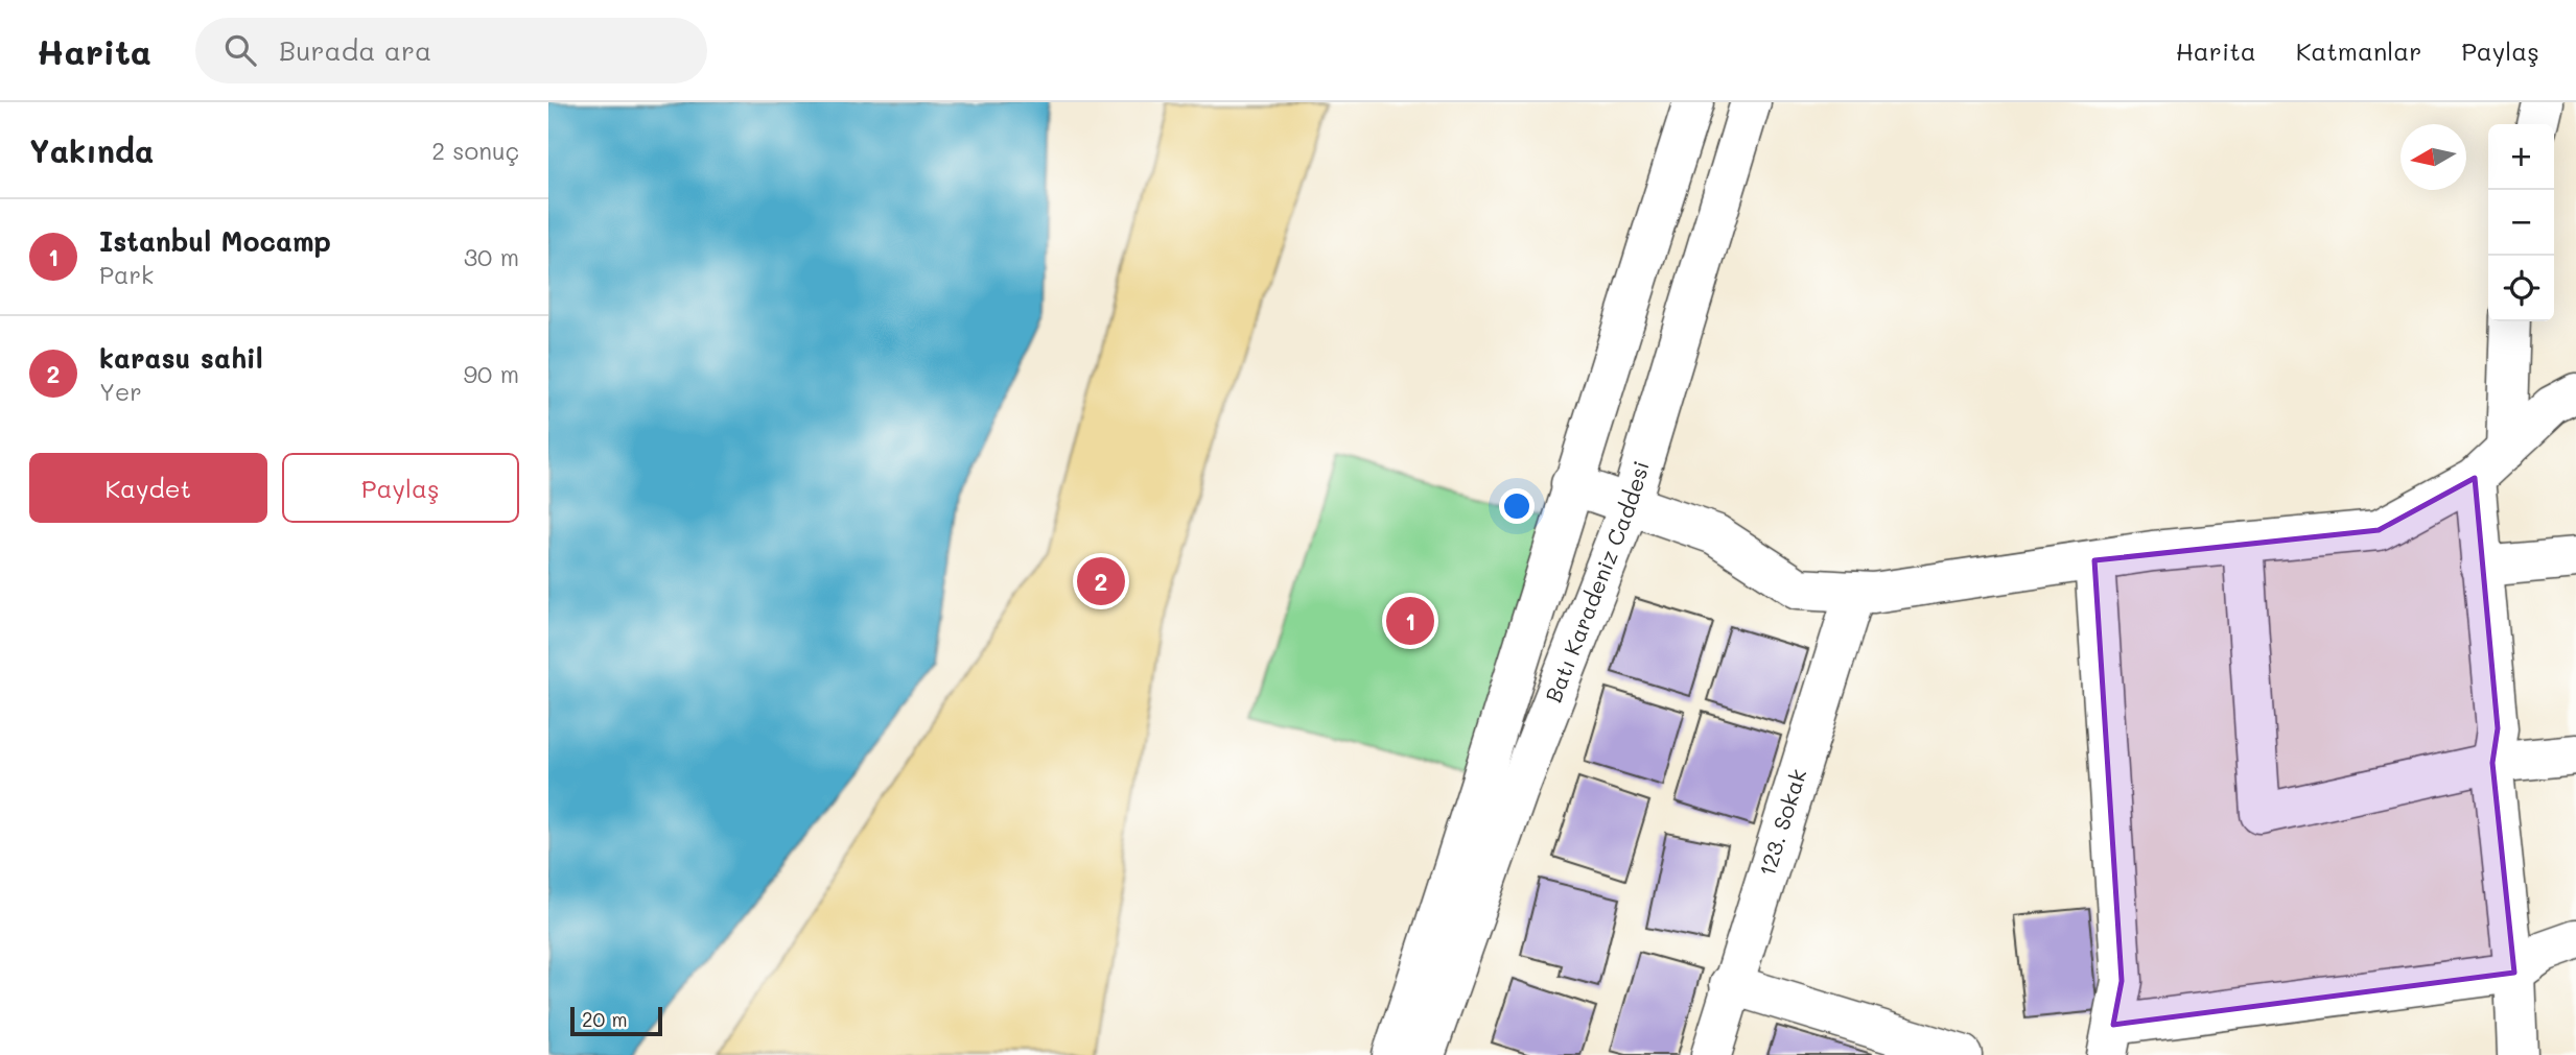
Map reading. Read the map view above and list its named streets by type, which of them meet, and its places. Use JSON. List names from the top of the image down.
{
  "streets": {
    "street": ["Batı Karadeniz Caddesi", "123. Sokak"]
  },
  "scale_bar": "20 m",
  "north": "left",
  "page": {
    "header": "Harita",
    "search": "Burada ara",
    "nav": ["Harita", "Katmanlar", "Paylaş"],
    "heading": ["Yakında", "2 sonuç"],
    "map_buttons": ["+", "−"],
    "list": [
      {
        "mark": "1",
        "name": "Istanbul Mocamp",
        "note": "Park",
        "value": "30 m"
      },
      {
        "mark": "2",
        "name": "karasu sahil",
        "note": "Yer",
        "value": "90 m"
      }
    ],
    "buttons": ["Kaydet", "Paylaş"],
    "pins": ["2", "1"],
    "scale": "20 m"
  }
}
